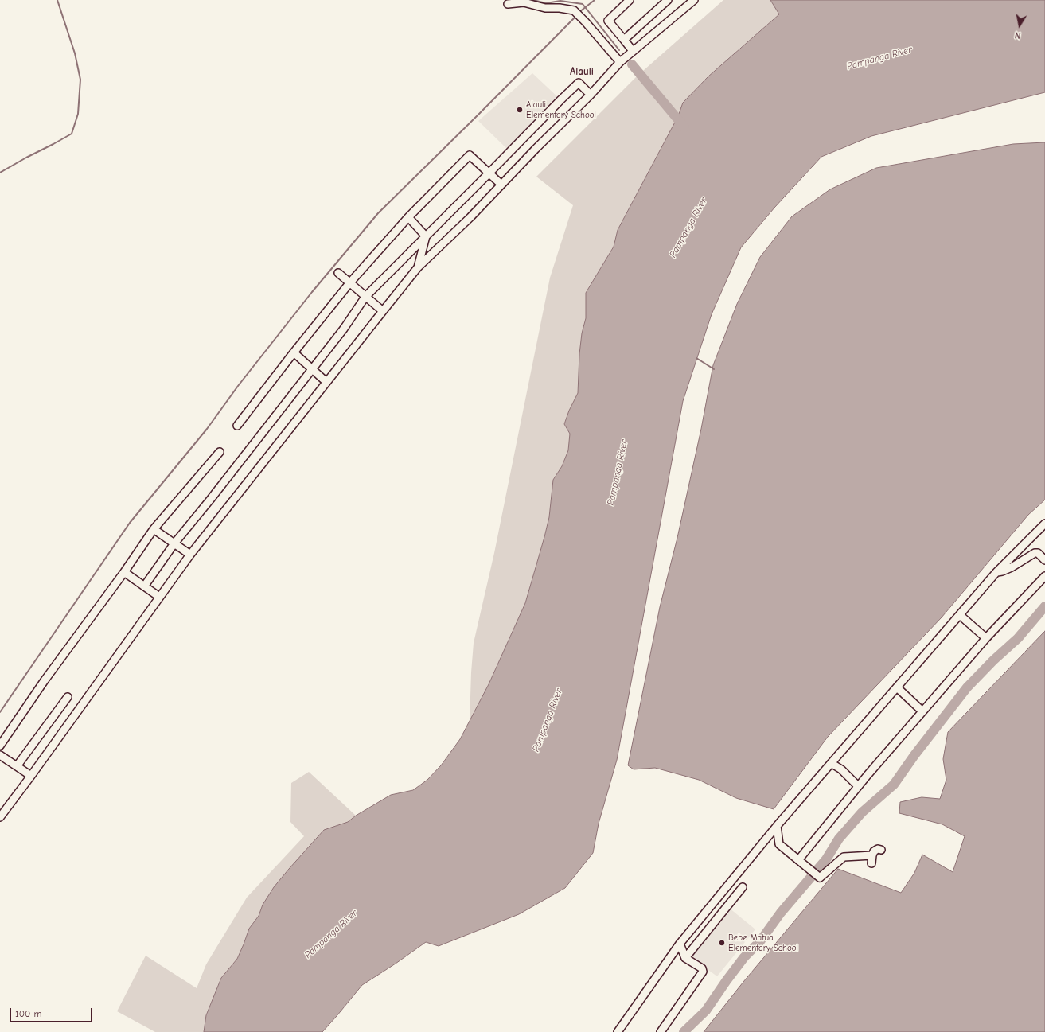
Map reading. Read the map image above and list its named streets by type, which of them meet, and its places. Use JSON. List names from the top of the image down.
{
  "districts": ["Alauli"],
  "water": ["Pampanga River"],
  "places": ["Alauli Elementary School", "Bebe Matua Elementary School"],
  "scale_bar": "100 m",
  "north": "bottom"
}
